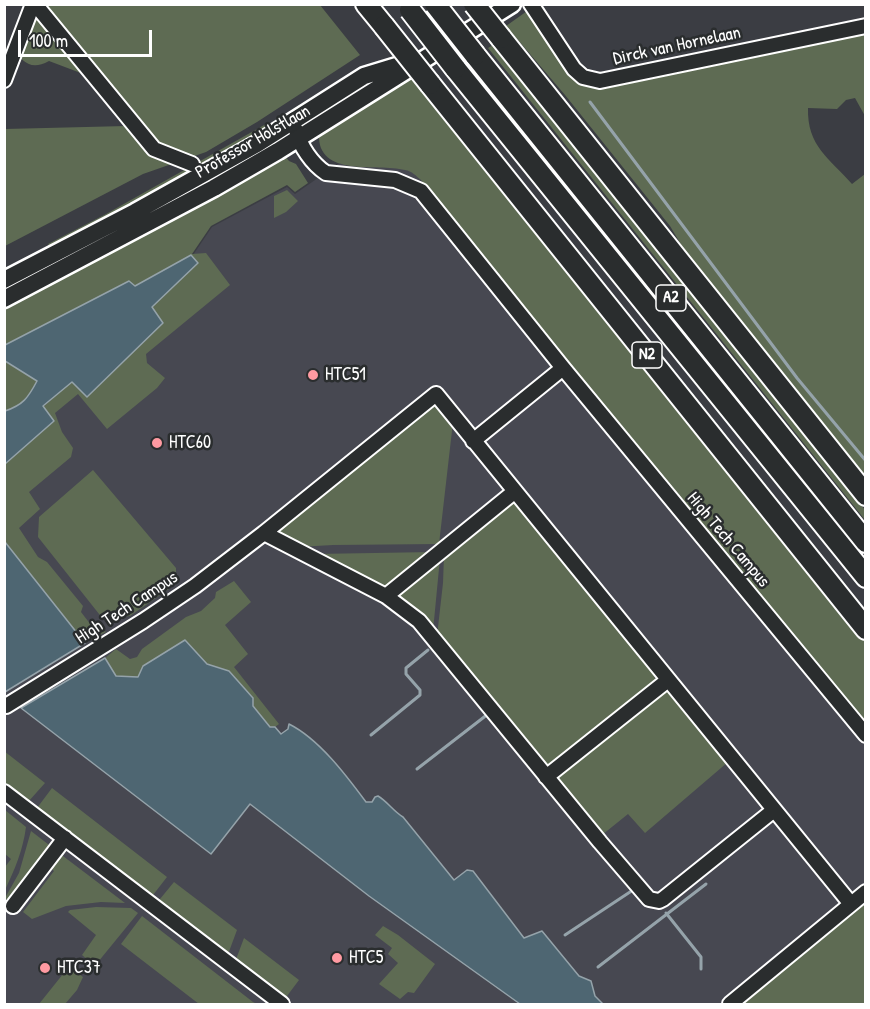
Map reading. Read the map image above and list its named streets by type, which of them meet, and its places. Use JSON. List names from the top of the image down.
{
  "streets": {
    "highway": ["A2", "N2"],
    "main road": ["Professor Holstlaan"],
    "street": ["Dirck van Hornelaan", "High Tech Campus"]
  },
  "crossings": [
    ["Professor Holstlaan", "High Tech Campus"]
  ],
  "places": [
    "HTC51",
    "HTC60",
    "HTC5",
    "HTC37"
  ],
  "scale_bar": "100 m"
}
